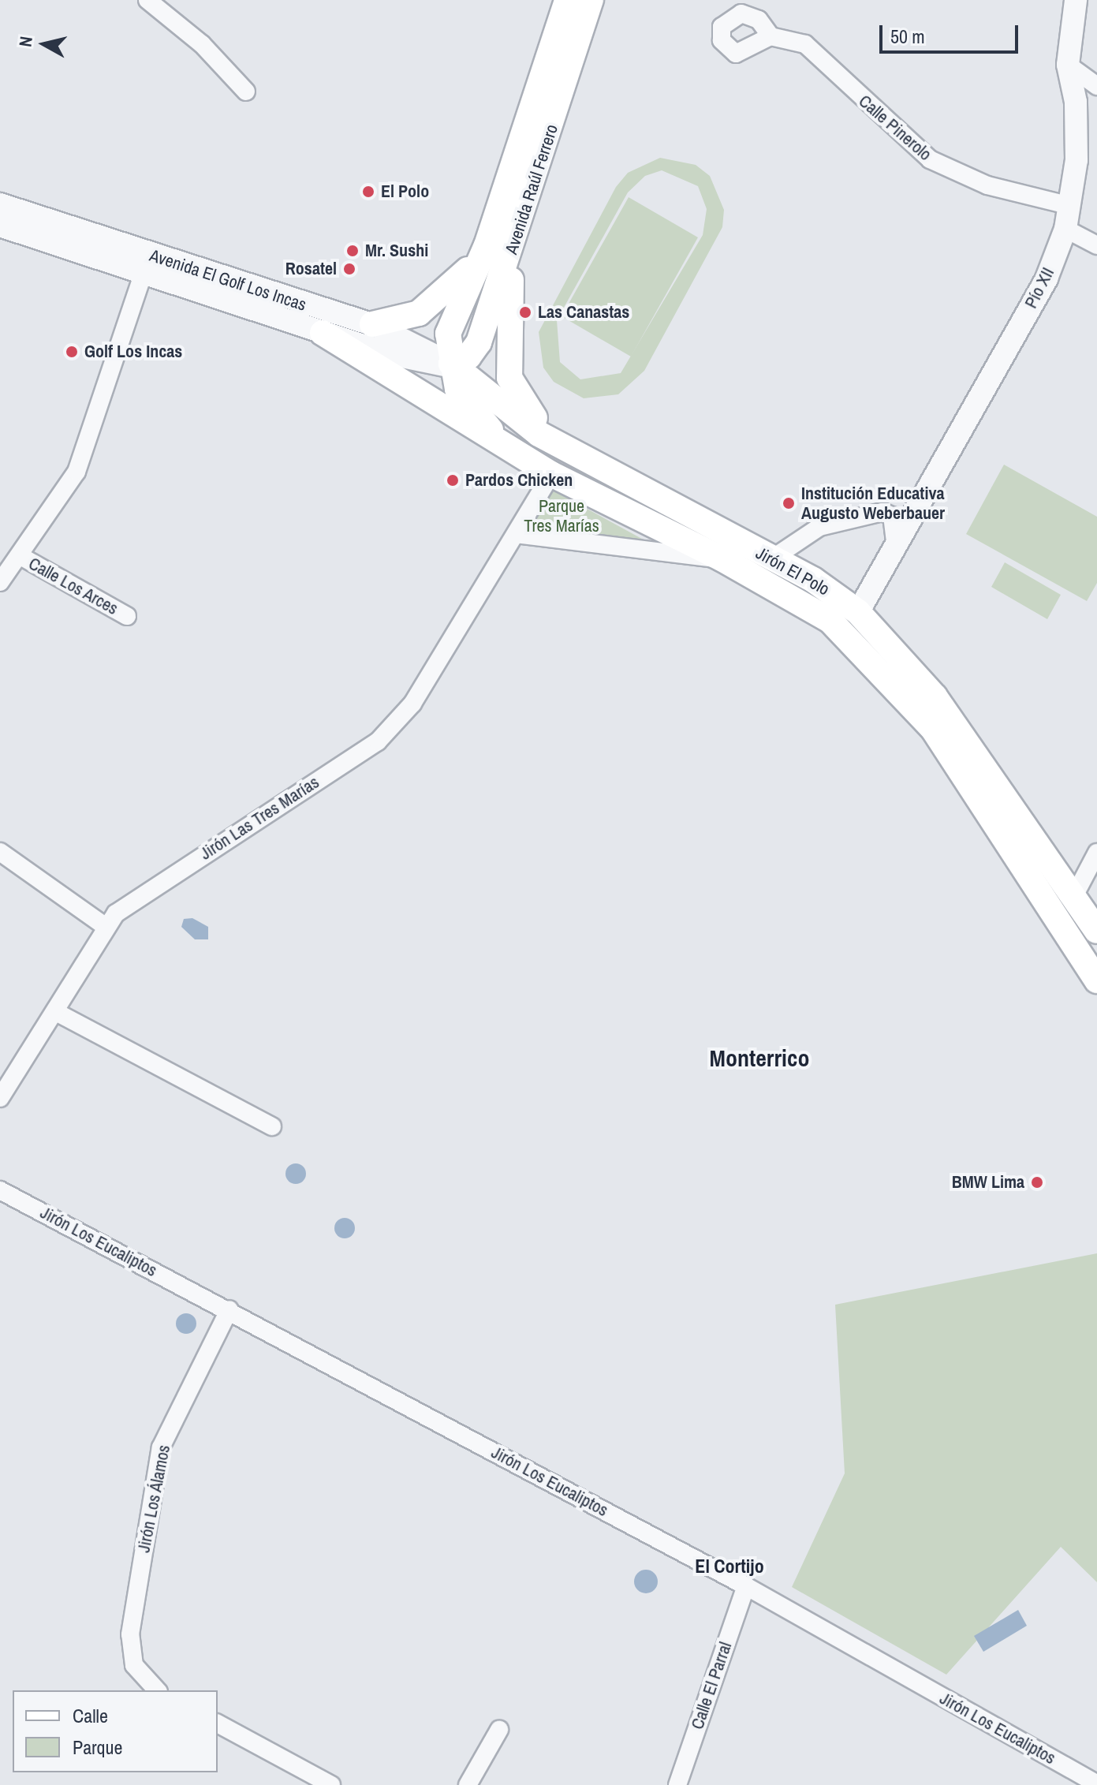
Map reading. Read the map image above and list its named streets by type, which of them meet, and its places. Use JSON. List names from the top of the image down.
{
  "streets": {
    "main road": ["Avenida Raúl Ferrero", "Jirón El Polo"],
    "street": [
      "Calle Pinerolo",
      "Avenida El Golf Los Incas",
      "Pío XII",
      "Calle Los Arces",
      "Jirón Las Tres Marías",
      "Jirón Los Eucaliptos",
      "Jirón Los Álamos",
      "Calle El Parral"
    ]
  },
  "crossings": [
    ["Calle Pinerolo", "Pío XII"],
    ["Avenida Raúl Ferrero", "Avenida El Golf Los Incas"],
    ["Avenida Raúl Ferrero", "Jirón El Polo"],
    ["Avenida El Golf Los Incas", "Jirón El Polo"],
    ["Pío XII", "Jirón El Polo"],
    ["Jirón El Polo", "Jirón Las Tres Marías"],
    ["Jirón Los Eucaliptos", "Jirón Los Álamos"],
    ["Jirón Los Eucaliptos", "Calle El Parral"]
  ],
  "districts": ["Monterrico", "El Cortijo"],
  "parks": ["Parque Tres Marías"],
  "places": [
    "El Polo",
    "Mr. Sushi",
    "Rosatel",
    "Las Canastas",
    "Golf Los Incas",
    "Pardos Chicken",
    "Institución Educativa Augusto Weberbauer",
    "BMW Lima"
  ],
  "legend": ["Calle", "Parque"],
  "scale_bar": "50 m",
  "north": "left"
}
